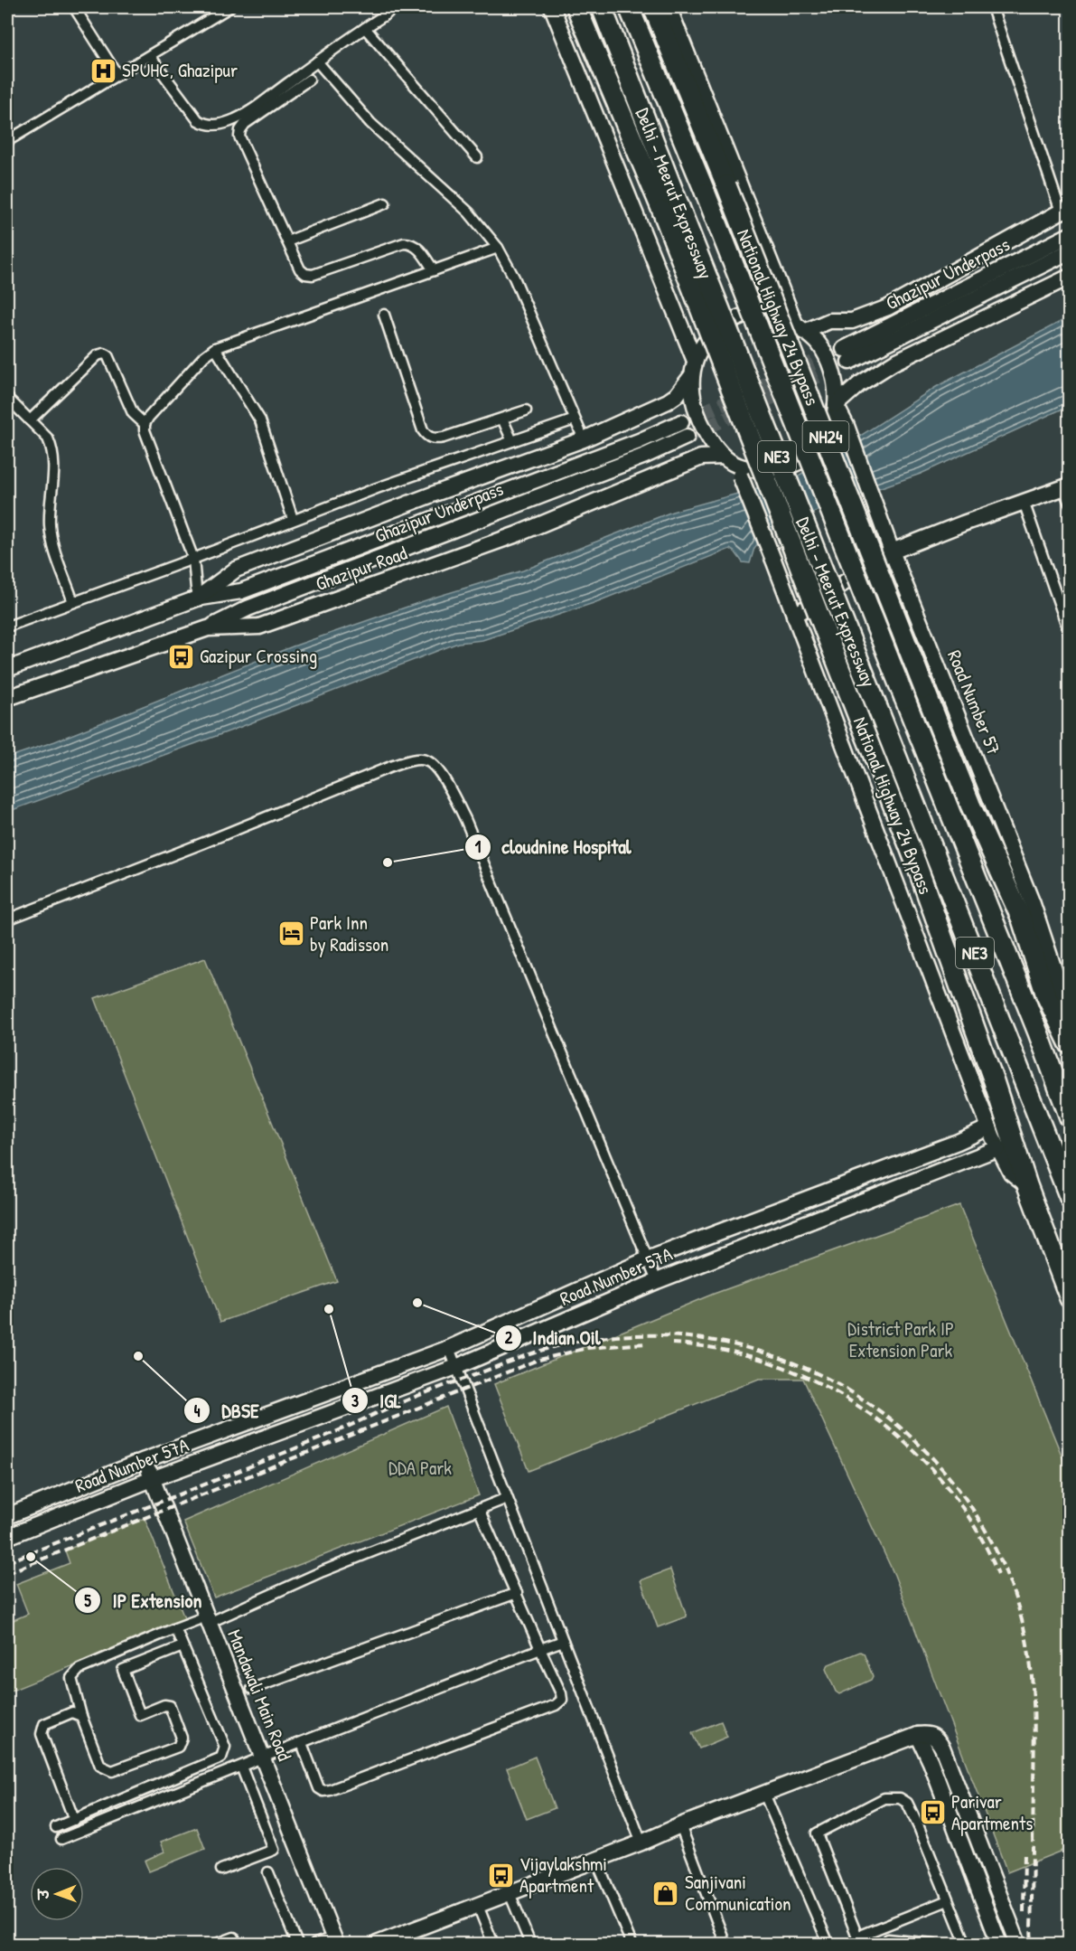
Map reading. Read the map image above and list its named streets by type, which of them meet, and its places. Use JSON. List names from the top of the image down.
{
  "streets": {
    "highway": [
      "Delhi - Meerut Expressway",
      "National Highway 24 Bypass",
      "NH24",
      "NE3"
    ],
    "street": [
      "Ghazipur Underpass",
      "Ghazipur Road",
      "Road Number 57",
      "Road Number 57A",
      "Mandawali Main Road"
    ]
  },
  "crossings": [
    ["Delhi - Meerut Expressway", "National Highway 24 Bypass"],
    ["Ghazipur Underpass", "Ghazipur Road"],
    ["Ghazipur Road", "Road Number 57"],
    ["Road Number 57A", "Mandawali Main Road"]
  ],
  "parks": ["District Park IP Extension Park", "DDA Park"],
  "places": {
    "hospital": ["SPUHC, Ghazipur"],
    "bus stop": ["Gazipur Crossing", "Parivar Apartments", "Vijaylakshmi Apartment"],
    "other": [
      "cloudnine Hospital",
      "Indian Oil",
      "IGL",
      "DBSE",
      "IP Extension"
    ],
    "hotel": ["Park Inn by Radisson"],
    "shop": ["Sanjivani Communication"]
  },
  "north": "left"
}
